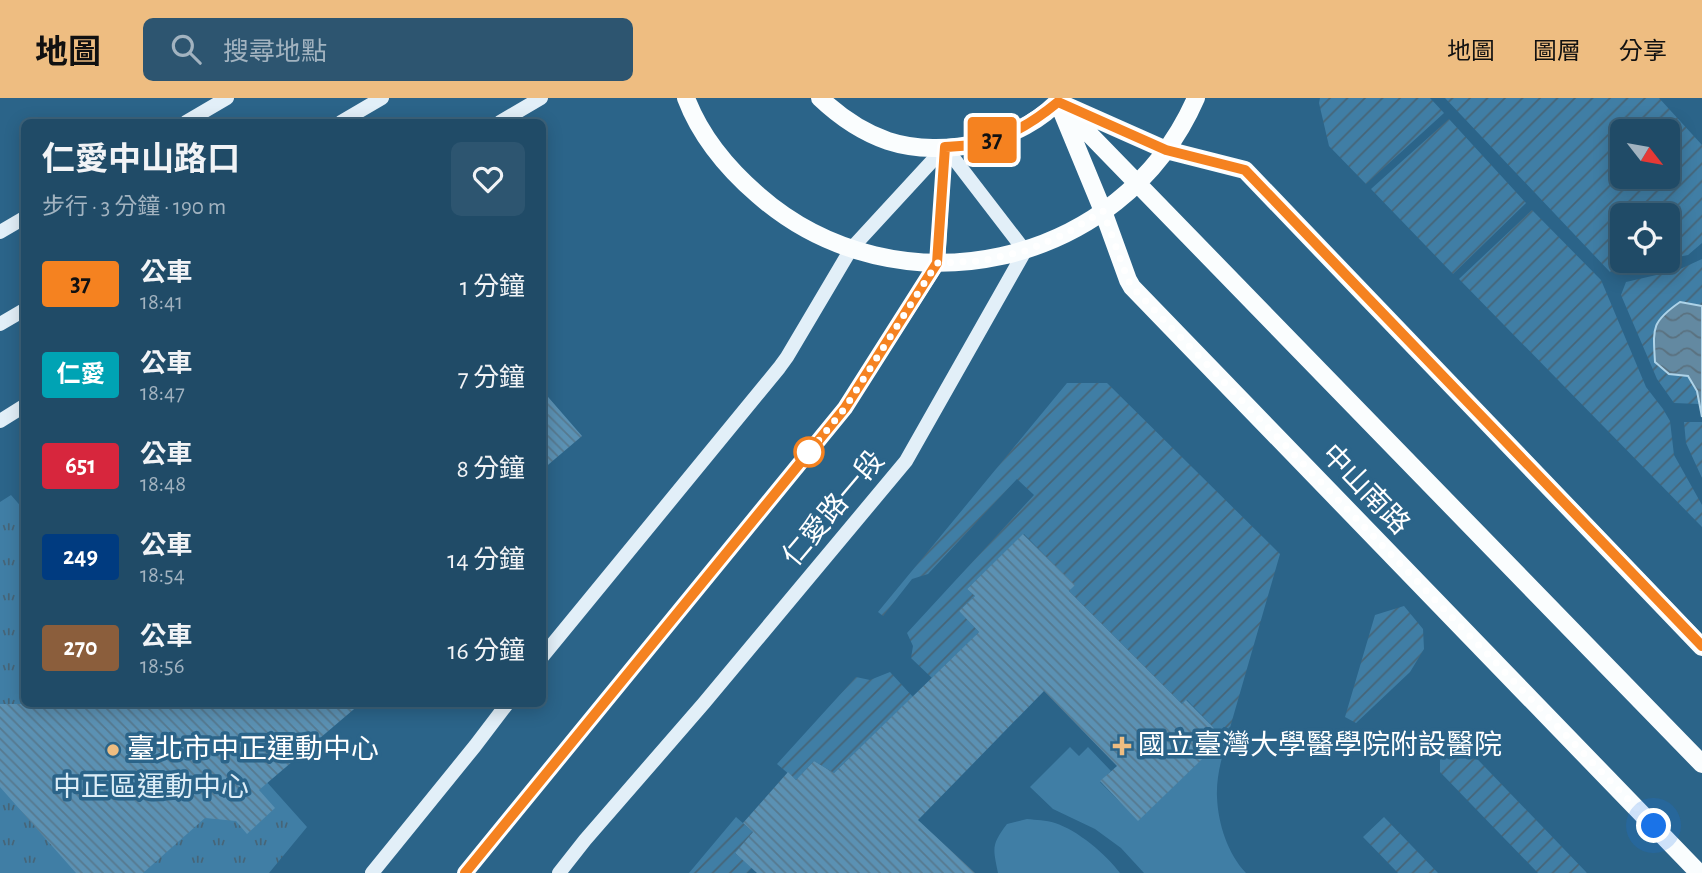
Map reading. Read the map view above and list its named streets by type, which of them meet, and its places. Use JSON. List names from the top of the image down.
{
  "streets": {
    "main road": ["中山南路", "仁愛路一段"]
  },
  "parks": ["中正區運動中心"],
  "places": {
    "health": ["國立臺灣大學醫學院附設醫院"],
    "other": ["臺北市中正運動中心"]
  },
  "lines": ["bus line 37"],
  "north": "bottom right",
  "page": {
    "header": "地圖",
    "search": "搜尋地點",
    "nav": ["地圖", "圖層", "分享"],
    "on_map": "37",
    "heading": ["仁愛中山路口", "步行 · 3 分鐘 · 190 m"],
    "list": [
      {
        "mark": "37",
        "name": "公車",
        "note": "18:41",
        "value": "1 分鐘"
      },
      {
        "mark": "仁愛",
        "name": "公車",
        "note": "18:47",
        "value": "7 分鐘"
      },
      {
        "mark": "651",
        "name": "公車",
        "note": "18:48",
        "value": "8 分鐘"
      },
      {
        "mark": "249",
        "name": "公車",
        "note": "18:54",
        "value": "14 分鐘"
      },
      {
        "mark": "270",
        "name": "公車",
        "note": "18:56",
        "value": "16 分鐘"
      }
    ]
  }
}
